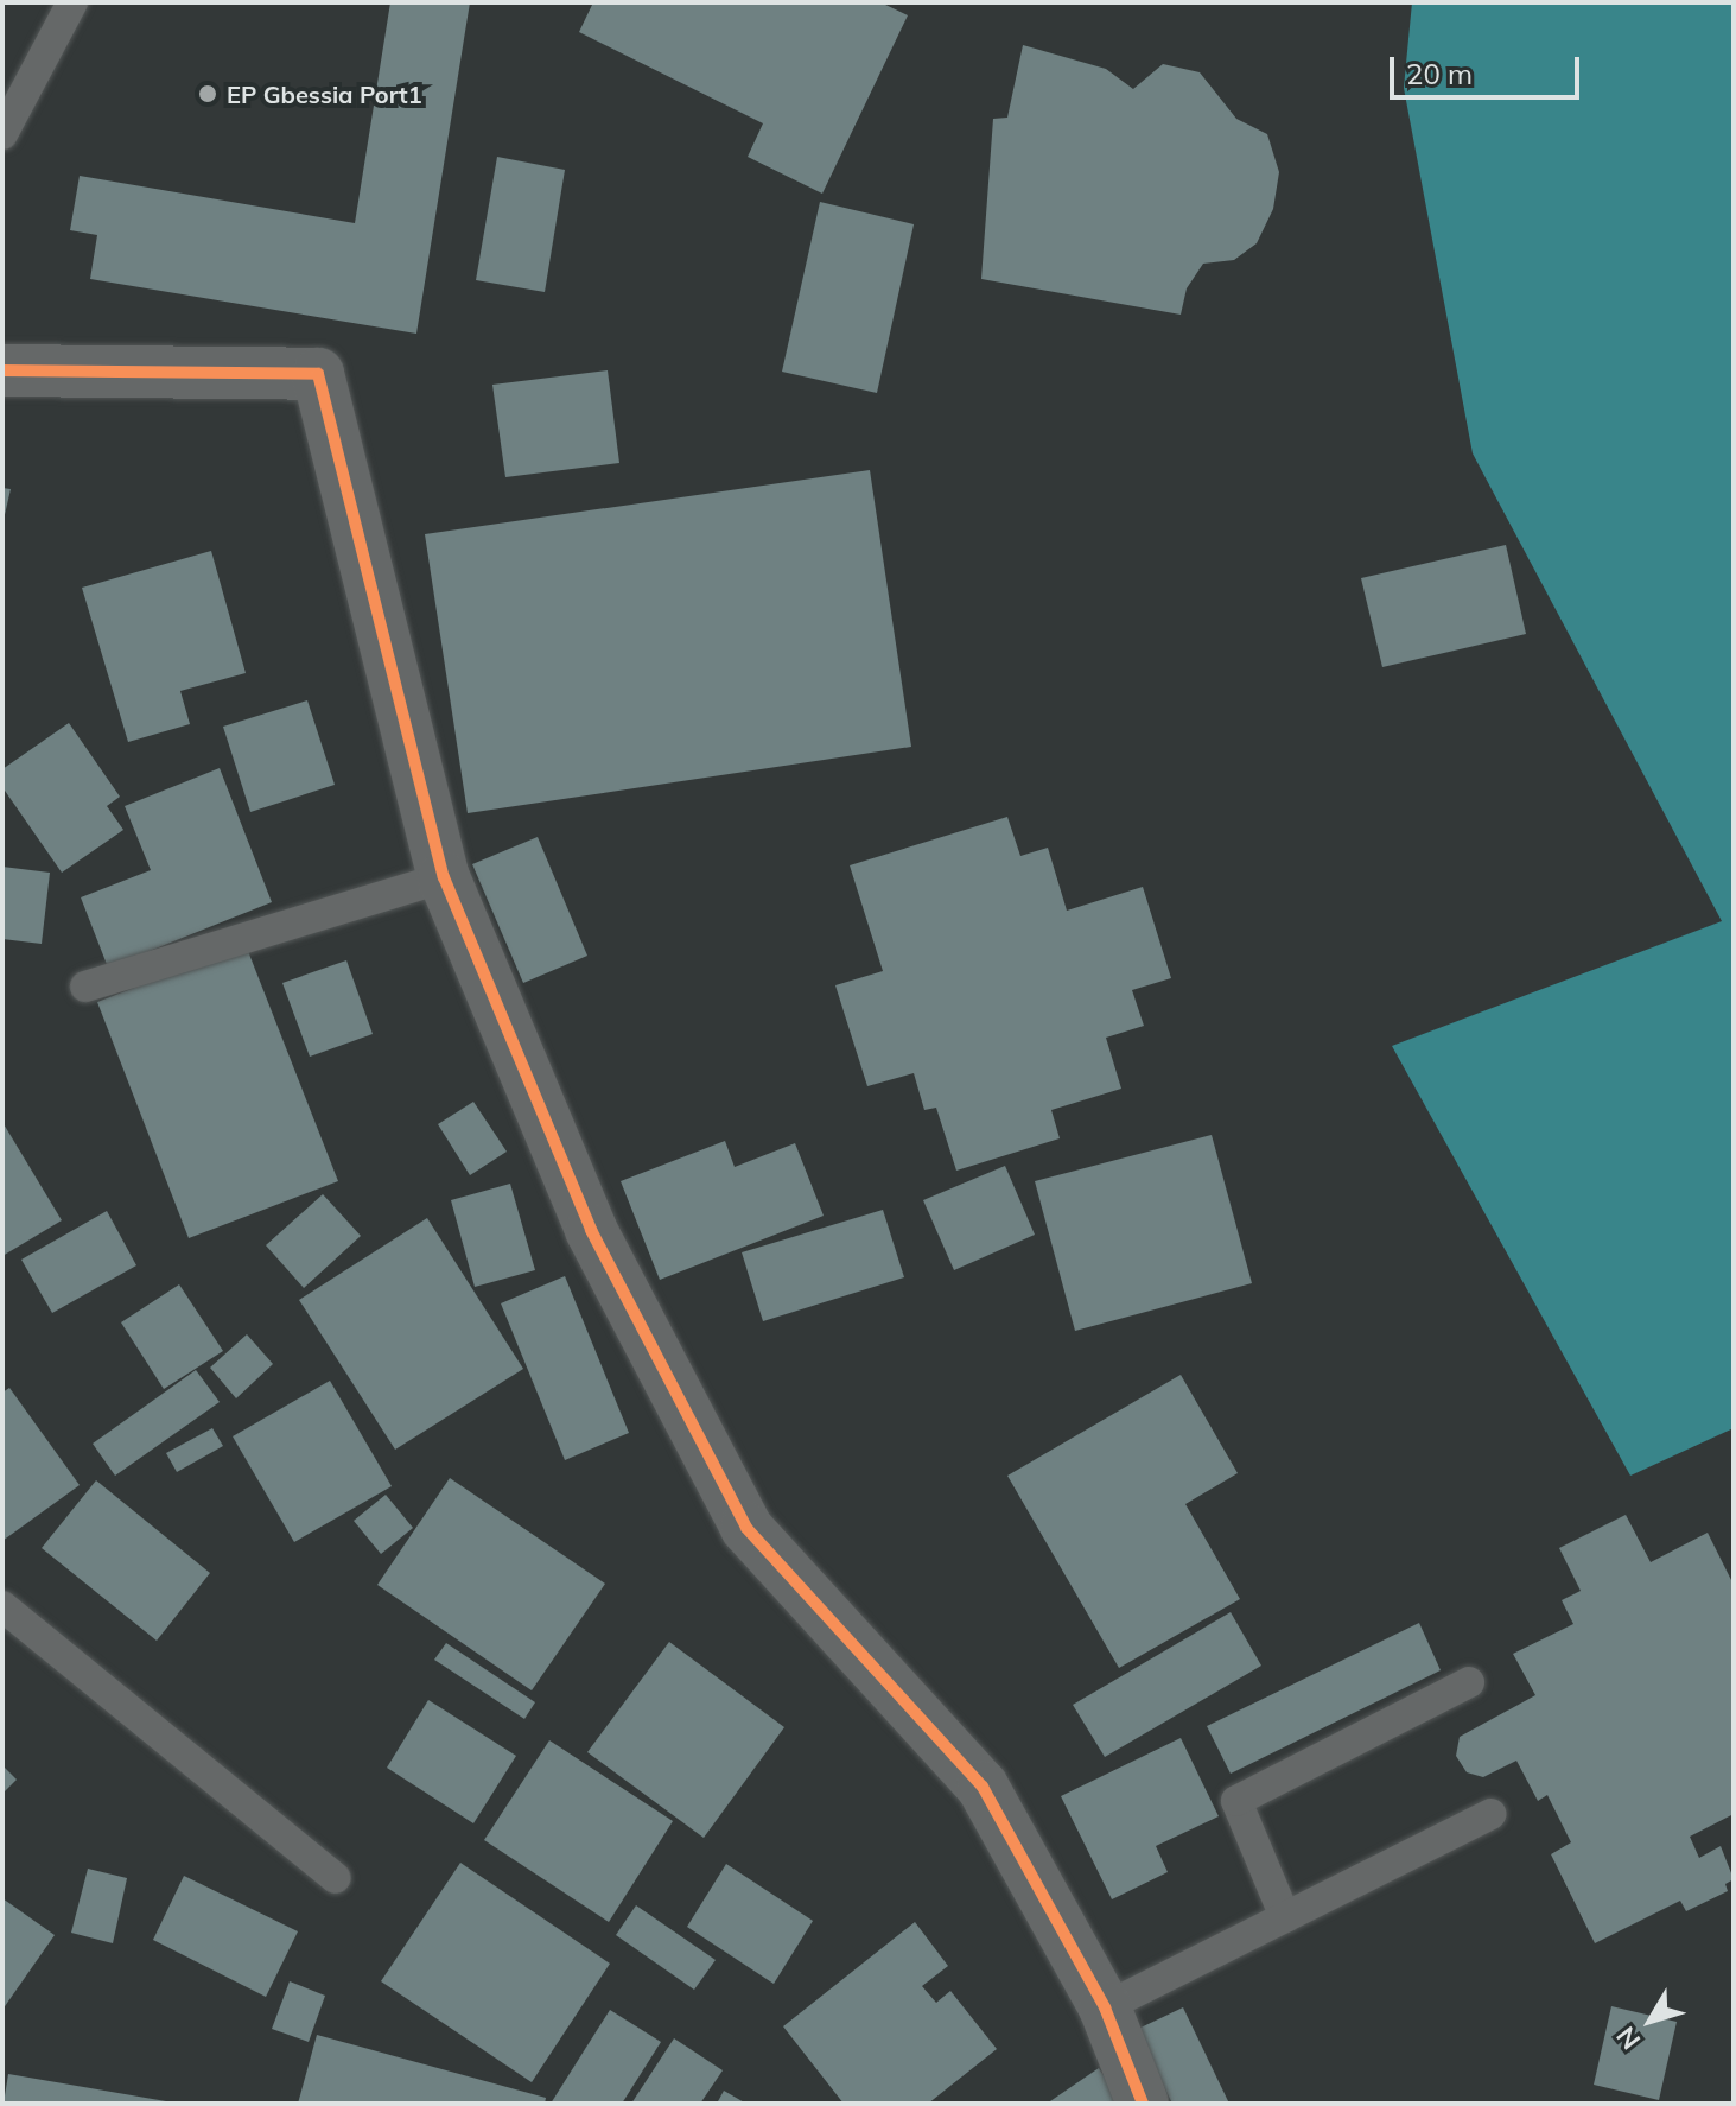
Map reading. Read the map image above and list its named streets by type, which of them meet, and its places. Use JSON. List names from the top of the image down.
{
  "places": ["EP Gbessia Port1"],
  "scale_bar": "20 m",
  "north": "bottom left"
}
